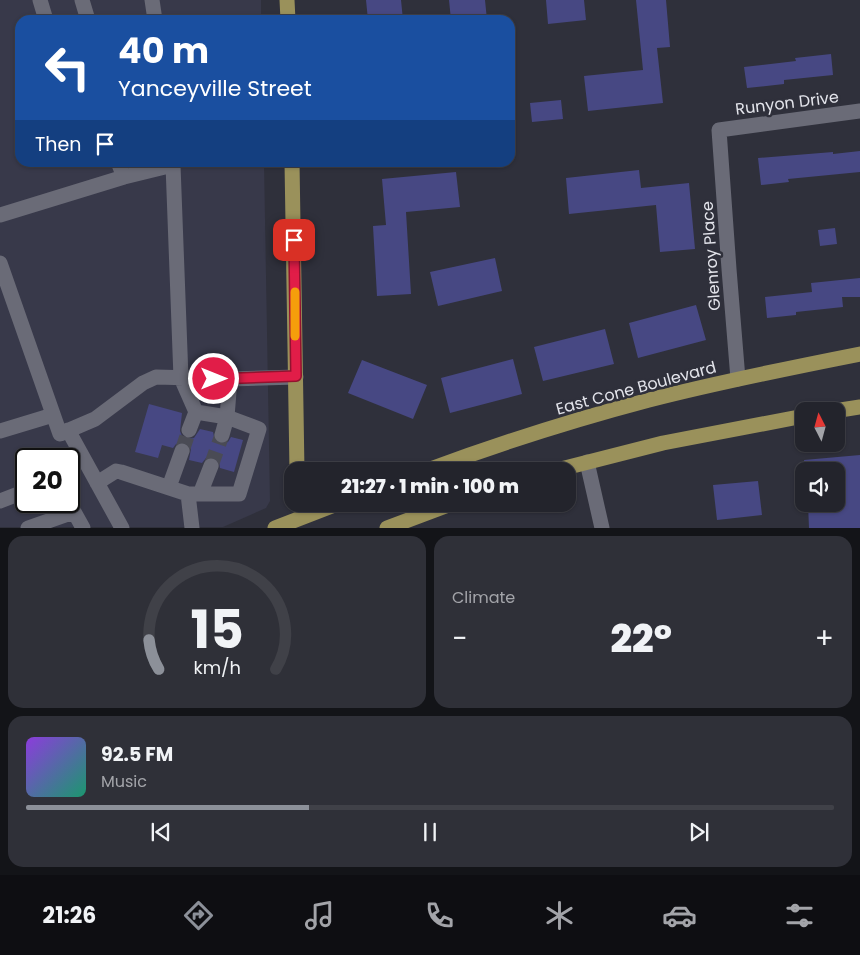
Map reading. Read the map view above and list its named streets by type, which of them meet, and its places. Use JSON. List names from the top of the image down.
{
  "streets": {
    "main road": ["East Cone Boulevard"],
    "street": ["Runyon Drive", "Glenroy Place"]
  },
  "crossings": [
    ["Runyon Drive", "Glenroy Place"],
    ["Glenroy Place", "East Cone Boulevard"]
  ],
  "north": "top",
  "page": {
    "turn": ["40 m", "Yanceyville Street"],
    "then": "Then",
    "limit": "20",
    "trip": "21:27 · 1 min · 100 m",
    "tile": "Climate",
    "heat": ["−", "22°", "+"],
    "song": ["92.5 FM", "Music"],
    "tabs": "21:26",
    "gauge": ["15", "km/h"]
  }
}
